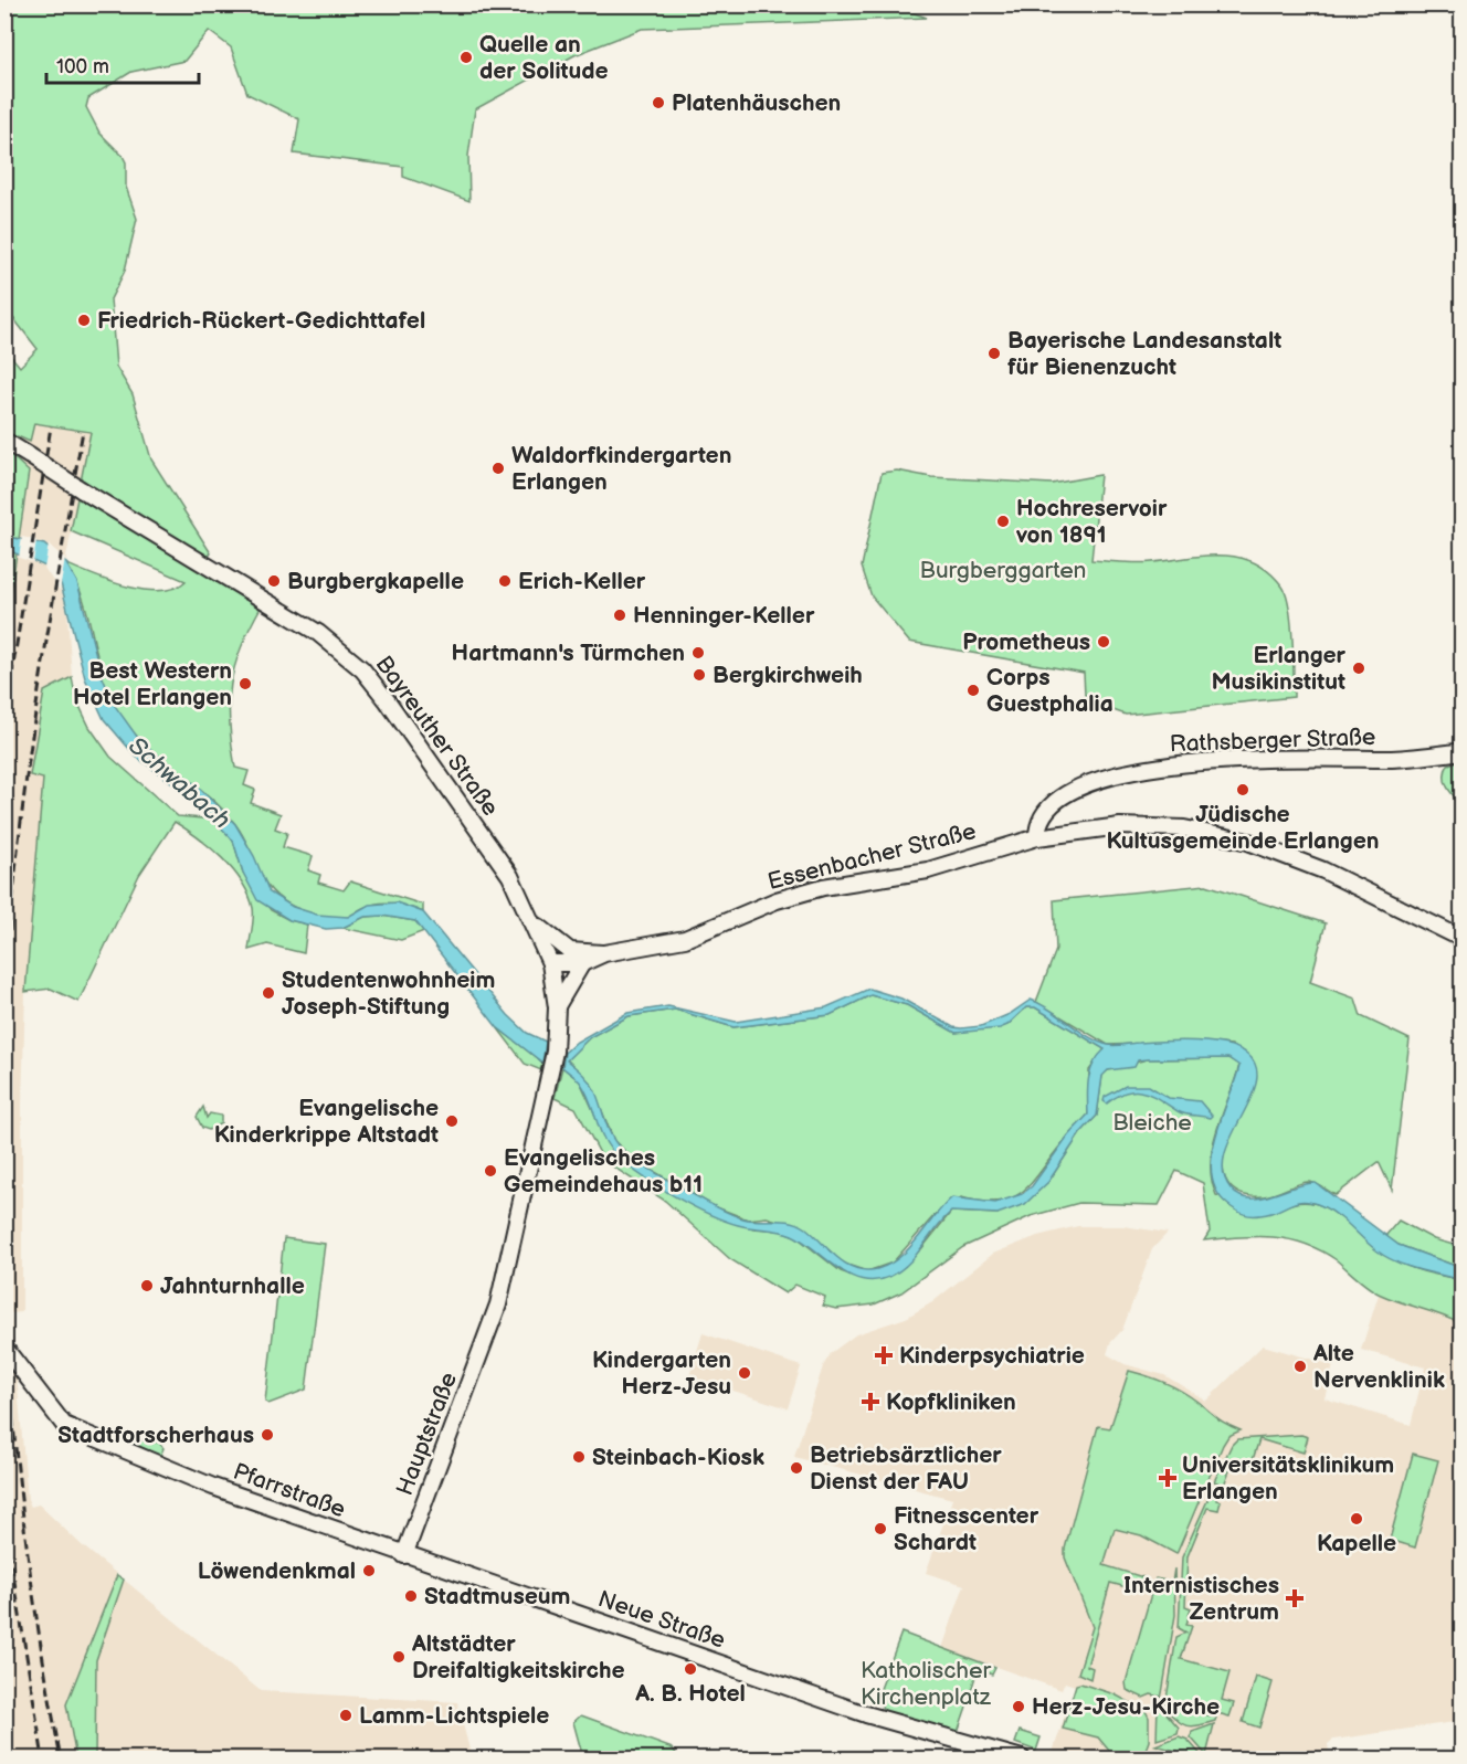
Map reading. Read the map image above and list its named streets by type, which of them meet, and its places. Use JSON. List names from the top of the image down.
{
  "streets": {
    "street": [
      "Bayreuther Straße",
      "Rathsberger Straße",
      "Essenbacher Straße",
      "Hauptstraße",
      "Pfarrstraße",
      "Neue Straße"
    ]
  },
  "crossings": [
    ["Bayreuther Straße", "Essenbacher Straße"],
    ["Bayreuther Straße", "Hauptstraße"],
    ["Rathsberger Straße", "Essenbacher Straße"],
    ["Hauptstraße", "Pfarrstraße"],
    ["Hauptstraße", "Neue Straße"],
    ["Pfarrstraße", "Neue Straße"]
  ],
  "water": ["Schwabach"],
  "parks": ["Burgberggarten", "Bleiche", "Katholischer Kirchenplatz"],
  "places": {
    "other": [
      "Quelle an der Solitude",
      "Platenhäuschen",
      "Friedrich-Rückert-Gedichttafel",
      "Bayerische Landesanstalt für Bienenzucht",
      "Waldorfkindergarten Erlangen",
      "Hochreservoir von 1891",
      "Burgbergkapelle",
      "Erich-Keller",
      "Henninger-Keller",
      "Prometheus",
      "Hartmann's Türmchen",
      "Erlanger Musikinstitut",
      "Bergkirchweih",
      "Best Western Hotel Erlangen",
      "Corps Guestphalia",
      "Jüdische Kultusgemeinde Erlangen",
      "Studentenwohnheim Joseph-Stiftung",
      "Evangelische Kinderkrippe Altstadt",
      "Evangelisches Gemeindehaus b11",
      "Jahnturnhalle",
      "Alte Nervenklinik",
      "Kindergarten Herz-Jesu",
      "Stadtforscherhaus",
      "Steinbach-Kiosk",
      "Betriebsärztlicher Dienst der FAU",
      "Kapelle",
      "Fitnesscenter Schardt",
      "Löwendenkmal",
      "Stadtmuseum",
      "Altstädter Dreifaltigkeitskirche",
      "A. B. Hotel",
      "Herz-Jesu-Kirche",
      "Lamm-Lichtspiele"
    ],
    "health": [
      "Kinderpsychiatrie",
      "Kopfkliniken",
      "Universitätsklinikum Erlangen",
      "Internistisches Zentrum"
    ]
  },
  "scale_bar": "100 m"
}
